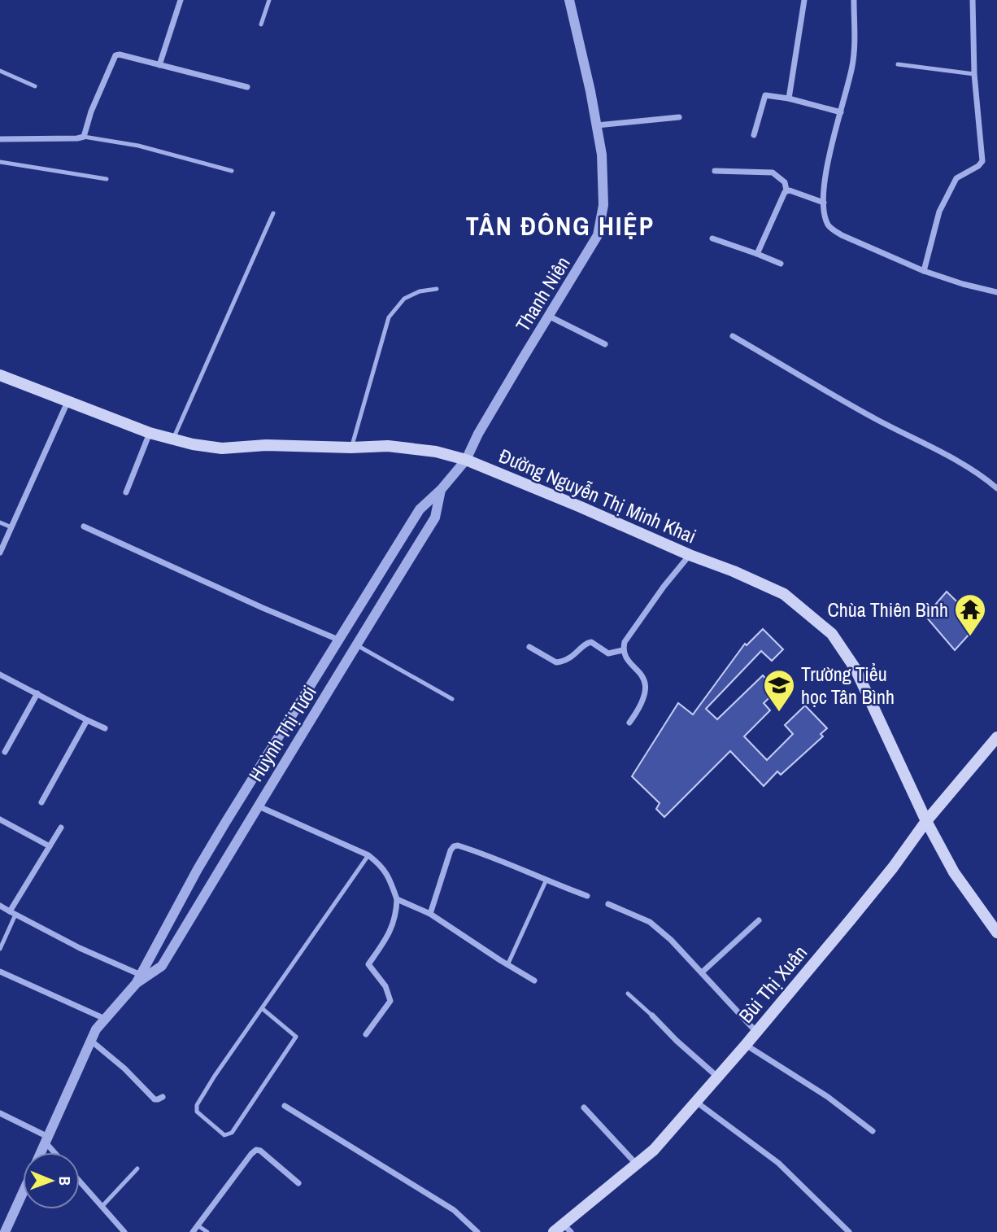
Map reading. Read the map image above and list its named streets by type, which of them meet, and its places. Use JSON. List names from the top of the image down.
{
  "streets": {
    "main road": ["Đường Nguyễn Thị Minh Khai", "Bùi Thị Xuân"],
    "street": ["Thanh Niên", "Huỳnh Thị Tươi"]
  },
  "crossings": [
    ["Thanh Niên", "Đường Nguyễn Thị Minh Khai"],
    ["Thanh Niên", "Huỳnh Thị Tươi"],
    ["Đường Nguyễn Thị Minh Khai", "Huỳnh Thị Tươi"],
    ["Đường Nguyễn Thị Minh Khai", "Bùi Thị Xuân"]
  ],
  "districts": ["TÂN ĐÔNG HIỆP"],
  "places": {
    "temple": ["Chùa Thiên Bình"],
    "school or university": ["Trường Tiểu học Tân Bình"]
  },
  "north": "right"
}
